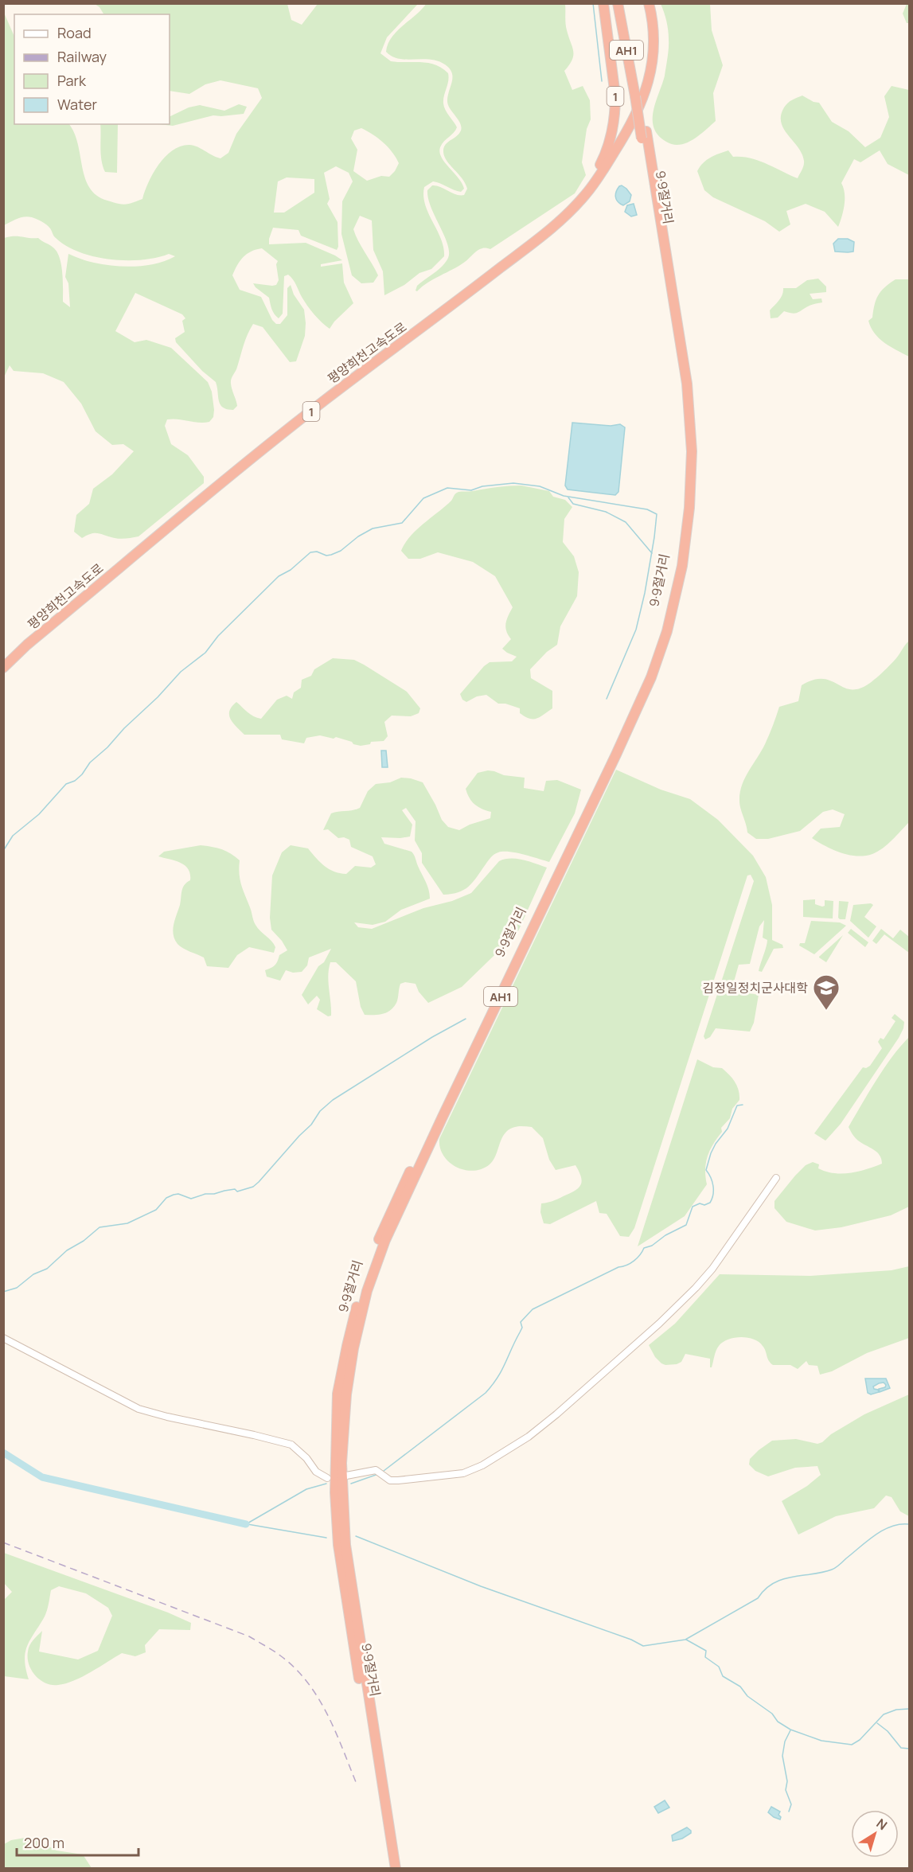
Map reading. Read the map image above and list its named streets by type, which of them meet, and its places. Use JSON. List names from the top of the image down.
{
  "streets": {
    "highway": [
      "AH1",
      "1",
      "9·9절거리",
      "평양희천고속도로"
    ]
  },
  "places": {
    "school or university": ["김정일정치군사대학"]
  },
  "legend": [
    "Road",
    "Railway",
    "Park",
    "Water"
  ],
  "scale_bar": "200 m",
  "north": "top right"
}
